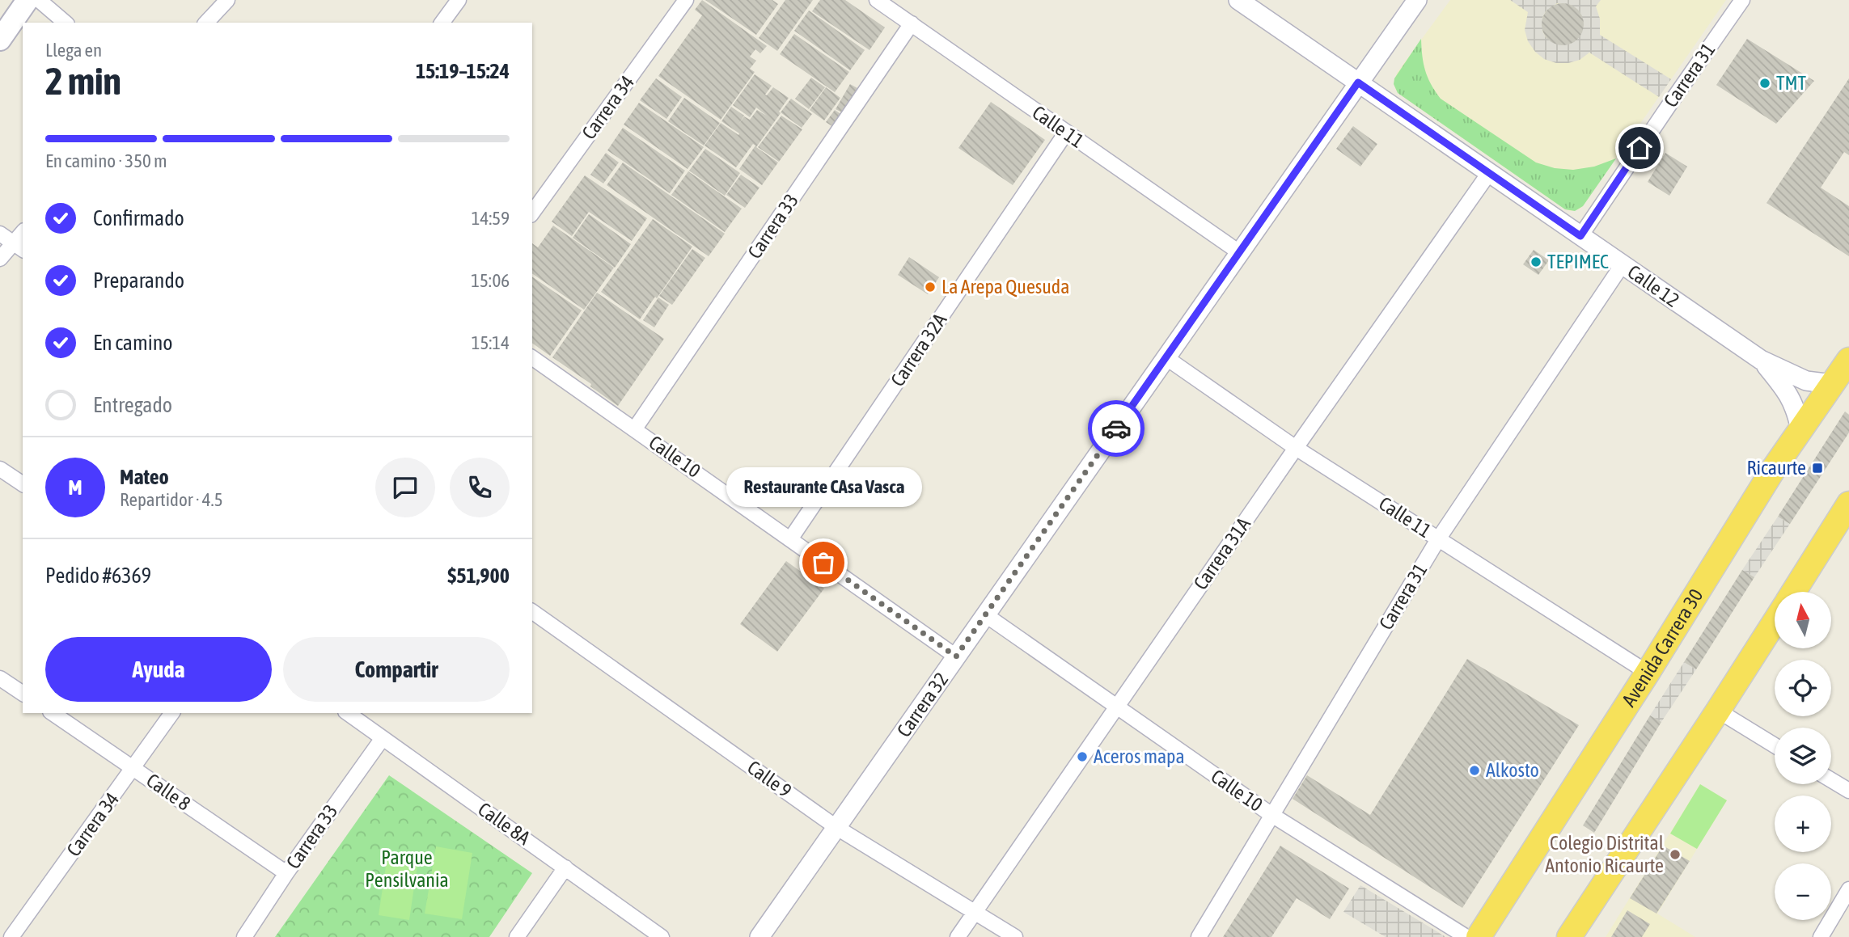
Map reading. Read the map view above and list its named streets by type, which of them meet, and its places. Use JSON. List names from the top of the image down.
{
  "streets": {
    "highway": ["Avenida Carrera 30"],
    "street": [
      "Carrera 31",
      "Carrera 34",
      "Calle 11",
      "Carrera 33",
      "Calle 12",
      "Carrera 32A",
      "Calle 10",
      "Carrera 31A",
      "Carrera 32",
      "Calle 9",
      "Calle 8",
      "Calle 8A"
    ]
  },
  "crossings": [
    ["Carrera 31", "Calle 11"],
    ["Carrera 31", "Calle 12"],
    ["Carrera 31", "Calle 10"],
    ["Carrera 34", "Calle 8"],
    ["Calle 11", "Carrera 33"],
    ["Calle 11", "Carrera 32A"],
    ["Calle 11", "Carrera 31A"],
    ["Calle 11", "Avenida Carrera 30"],
    ["Calle 11", "Carrera 32"],
    ["Carrera 33", "Calle 10"],
    ["Carrera 33", "Calle 8"],
    ["Carrera 33", "Calle 8A"],
    ["Calle 12", "Carrera 31A"],
    ["Calle 12", "Avenida Carrera 30"],
    ["Calle 12", "Carrera 32"],
    ["Carrera 32A", "Calle 10"],
    ["Calle 10", "Carrera 31A"],
    ["Calle 10", "Carrera 32"],
    ["Carrera 31A", "Calle 9"],
    ["Carrera 32", "Calle 9"]
  ],
  "parks": ["Parque Pensilvania"],
  "places": {
    "other": [
      "TMT",
      "TEPIMEC",
      "La Arepa Quesuda",
      "Restaurante CAsa Vasca",
      "Aceros mapa",
      "Alkosto",
      "Colegio Distrital Antonio Ricaurte"
    ],
    "transit": ["Ricaurte"]
  },
  "north": "top",
  "page": {
    "heading": ["2 min", "Llega en", "15:19–15:24"],
    "panel": [
      "Mateo",
      "Repartidor · 4.5",
      "Pedido #6369",
      "$51,900"
    ],
    "bar": "En camino · 350 m",
    "list": [
      ["Confirmado", "14:59"],
      ["Preparando", "15:06"],
      ["En camino", "15:14"],
      "Entregado"
    ],
    "round": "M",
    "bubble": "Restaurante CAsa Vasca",
    "map_buttons": ["+", "−"],
    "buttons": ["Ayuda", "Compartir"]
  }
}
